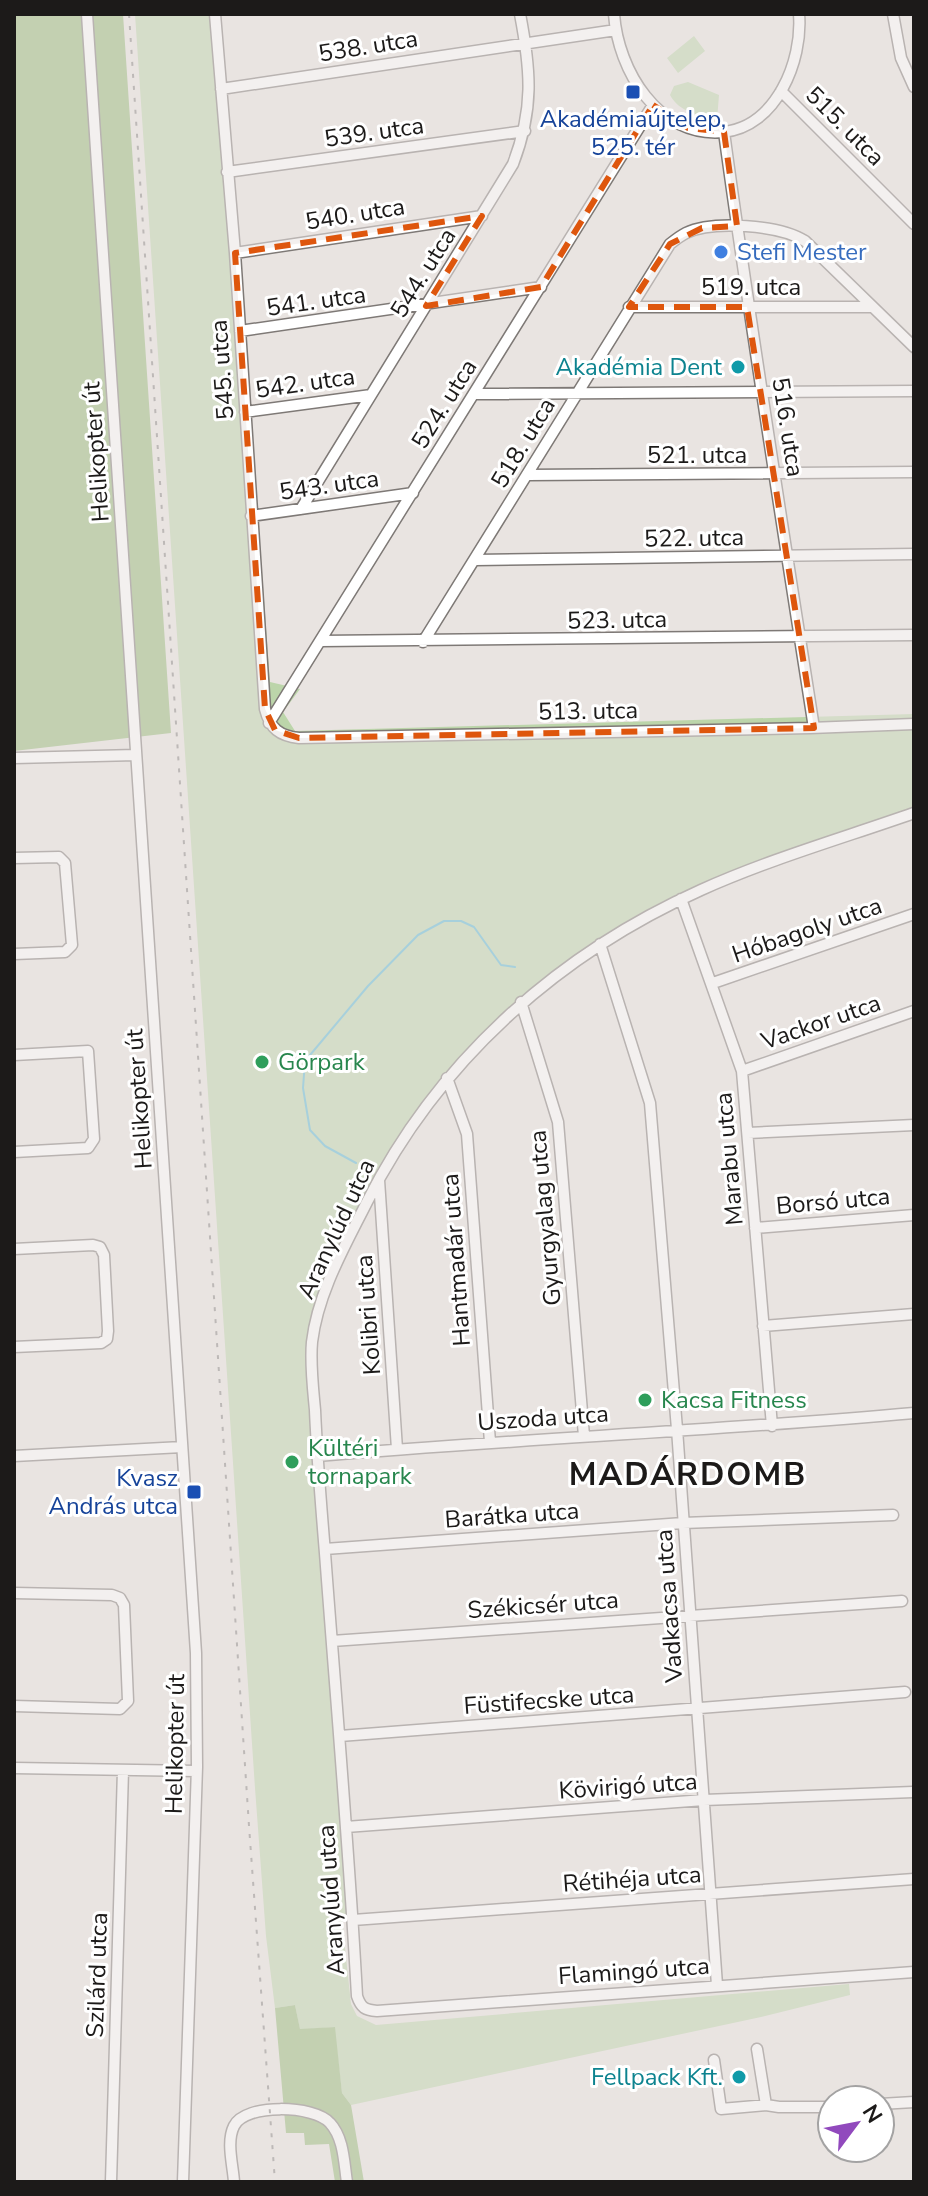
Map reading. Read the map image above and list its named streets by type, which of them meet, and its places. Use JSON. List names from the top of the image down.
{
  "streets": {
    "street": [
      "538. utca",
      "515. utca",
      "539. utca",
      "540. utca",
      "544. utca",
      "519. utca",
      "541. utca",
      "545. utca",
      "542. utca",
      "524. utca",
      "516. utca",
      "518. utca",
      "Helikopter út",
      "521. utca",
      "543. utca",
      "522. utca",
      "523. utca",
      "513. utca",
      "Hóbagoly utca",
      "Vackor utca",
      "Marabu utca",
      "Borsó utca",
      "Gyurgyalag utca",
      "Aranylúd utca",
      "Hantmadár utca",
      "Kolibri utca",
      "Uszoda utca",
      "Barátka utca",
      "Székicsér utca",
      "Vadkacsa utca",
      "Füstifecske utca",
      "Kövirigó utca",
      "Rétihéja utca",
      "Flamingó utca",
      "Szilárd utca"
    ]
  },
  "crossings": [
    ["538. utca", "544. utca"],
    ["538. utca", "545. utca"],
    ["539. utca", "544. utca"],
    ["539. utca", "545. utca"],
    ["540. utca", "544. utca"],
    ["540. utca", "545. utca"],
    ["544. utca", "541. utca"],
    ["544. utca", "542. utca"],
    ["544. utca", "543. utca"],
    ["519. utca", "516. utca"],
    ["519. utca", "518. utca"],
    ["541. utca", "545. utca"],
    ["541. utca", "524. utca"],
    ["545. utca", "542. utca"],
    ["545. utca", "524. utca"],
    ["545. utca", "543. utca"],
    ["545. utca", "513. utca"],
    ["524. utca", "543. utca"],
    ["524. utca", "523. utca"],
    ["524. utca", "513. utca"],
    ["516. utca", "518. utca"],
    ["516. utca", "521. utca"],
    ["516. utca", "522. utca"],
    ["516. utca", "523. utca"],
    ["516. utca", "513. utca"],
    ["518. utca", "521. utca"],
    ["518. utca", "522. utca"],
    ["518. utca", "523. utca"],
    ["Hóbagoly utca", "Marabu utca"],
    ["Vackor utca", "Marabu utca"],
    ["Marabu utca", "Borsó utca"],
    ["Marabu utca", "Aranylúd utca"],
    ["Marabu utca", "Uszoda utca"],
    ["Gyurgyalag utca", "Aranylúd utca"],
    ["Gyurgyalag utca", "Uszoda utca"],
    ["Aranylúd utca", "Hantmadár utca"],
    ["Aranylúd utca", "Kolibri utca"],
    ["Aranylúd utca", "Uszoda utca"],
    ["Aranylúd utca", "Barátka utca"],
    ["Aranylúd utca", "Székicsér utca"],
    ["Aranylúd utca", "Vadkacsa utca"],
    ["Aranylúd utca", "Füstifecske utca"],
    ["Aranylúd utca", "Kövirigó utca"],
    ["Aranylúd utca", "Rétihéja utca"],
    ["Aranylúd utca", "Flamingó utca"],
    ["Hantmadár utca", "Uszoda utca"],
    ["Kolibri utca", "Uszoda utca"],
    ["Uszoda utca", "Vadkacsa utca"],
    ["Barátka utca", "Vadkacsa utca"],
    ["Székicsér utca", "Vadkacsa utca"],
    ["Vadkacsa utca", "Füstifecske utca"],
    ["Vadkacsa utca", "Kövirigó utca"],
    ["Vadkacsa utca", "Rétihéja utca"],
    ["Vadkacsa utca", "Flamingó utca"]
  ],
  "districts": ["MADÁRDOMB"],
  "places": {
    "transit": ["Akadémiaújtelep, 525. tér", "Kvasz András utca"],
    "other": [
      "Stefi Mester",
      "Akadémia Dent",
      "Görpark",
      "Kacsa Fitness",
      "Kültéri tornapark",
      "Fellpack Kft."
    ]
  },
  "north": "top right"
}
